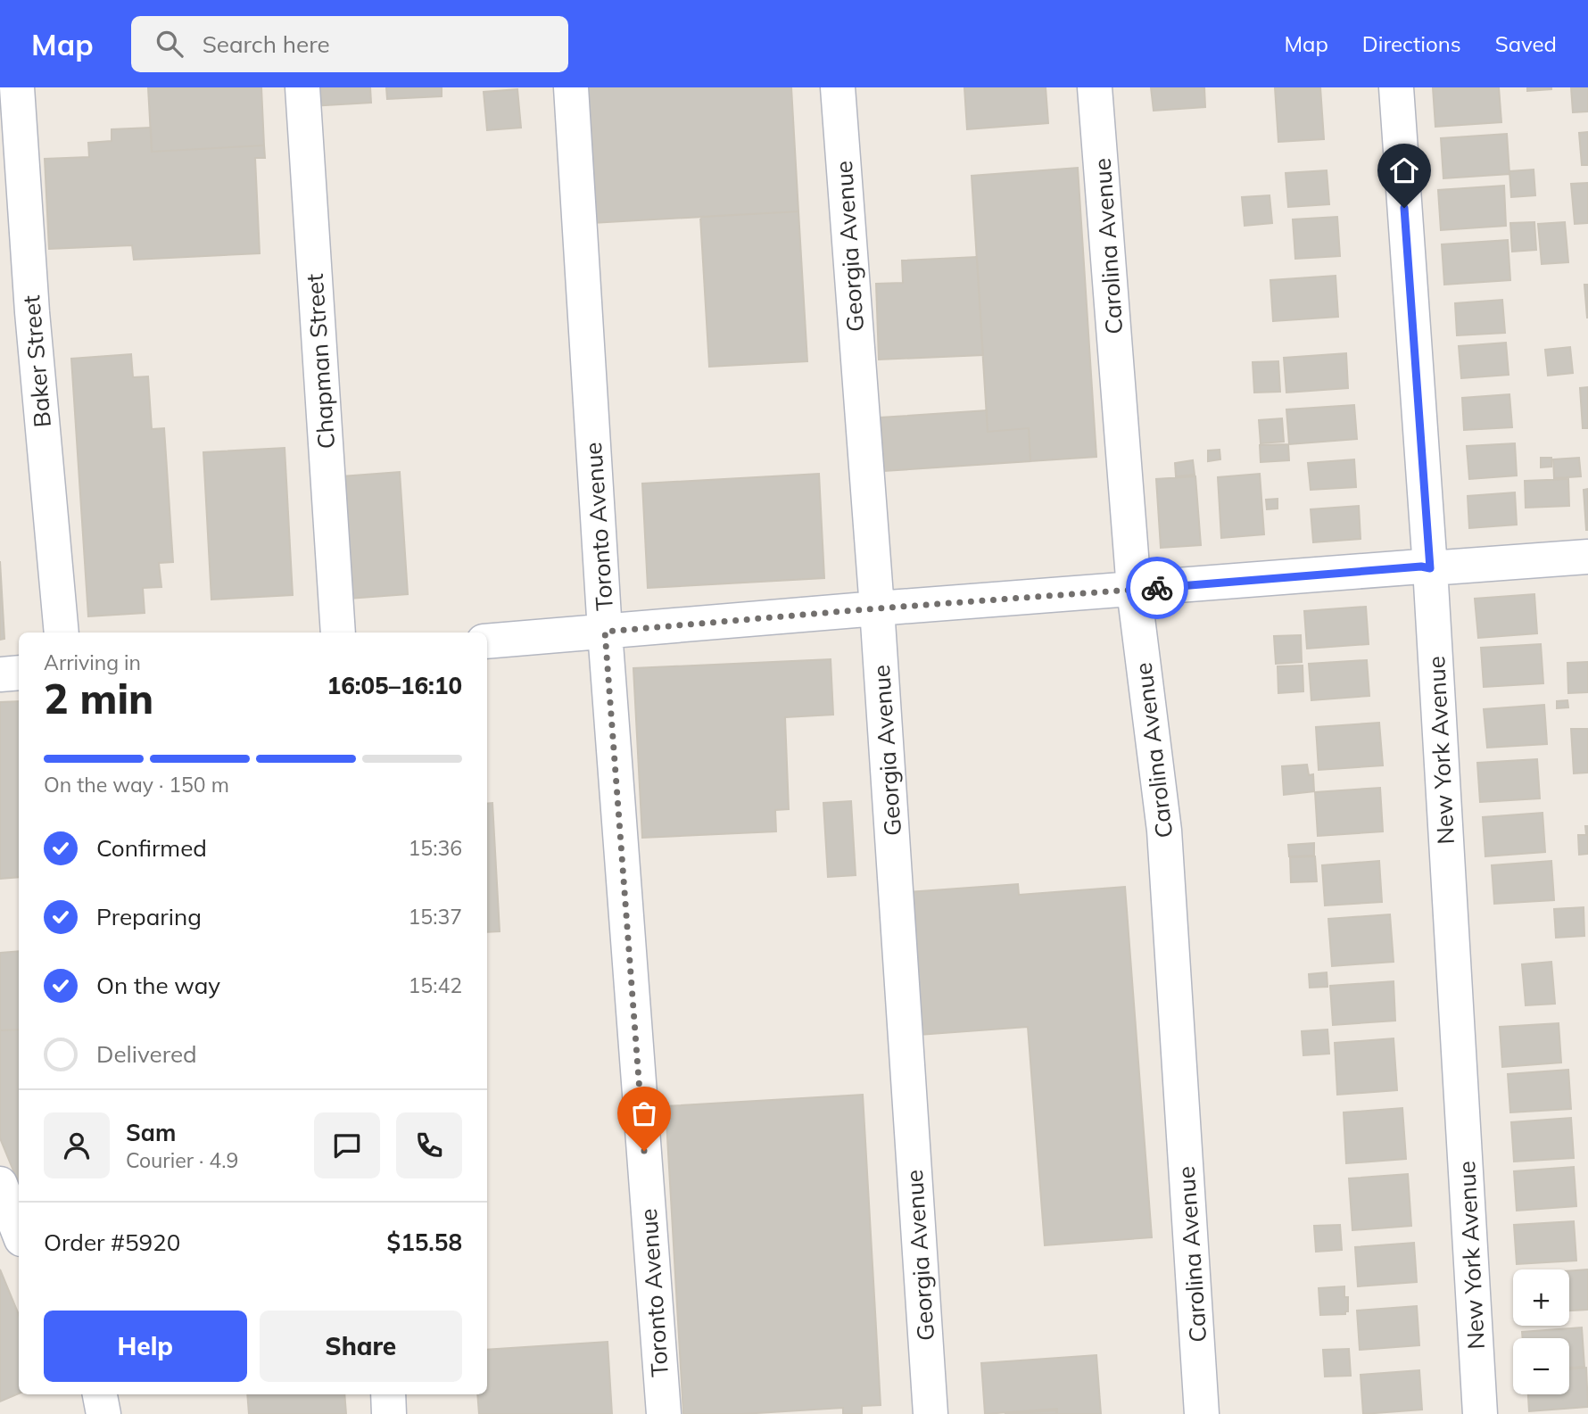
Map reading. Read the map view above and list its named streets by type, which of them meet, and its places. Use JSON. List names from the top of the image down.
{
  "streets": {
    "street": [
      "Georgia Avenue",
      "Carolina Avenue",
      "Baker Street",
      "Chapman Street",
      "Toronto Avenue",
      "New York Avenue"
    ]
  },
  "page": {
    "header": "Map",
    "search": "Search here",
    "nav": ["Map", "Directions", "Saved"],
    "heading": ["2 min", "Arriving in", "16:05–16:10"],
    "panel": [
      "Sam",
      "Courier · 4.9",
      "Order #5920",
      "$15.58"
    ],
    "bar": "On the way · 150 m",
    "list": [
      ["Confirmed", "15:36"],
      ["Preparing", "15:37"],
      ["On the way", "15:42"],
      "Delivered"
    ],
    "map_buttons": ["+", "−"],
    "buttons": ["Help", "Share"]
  }
}
